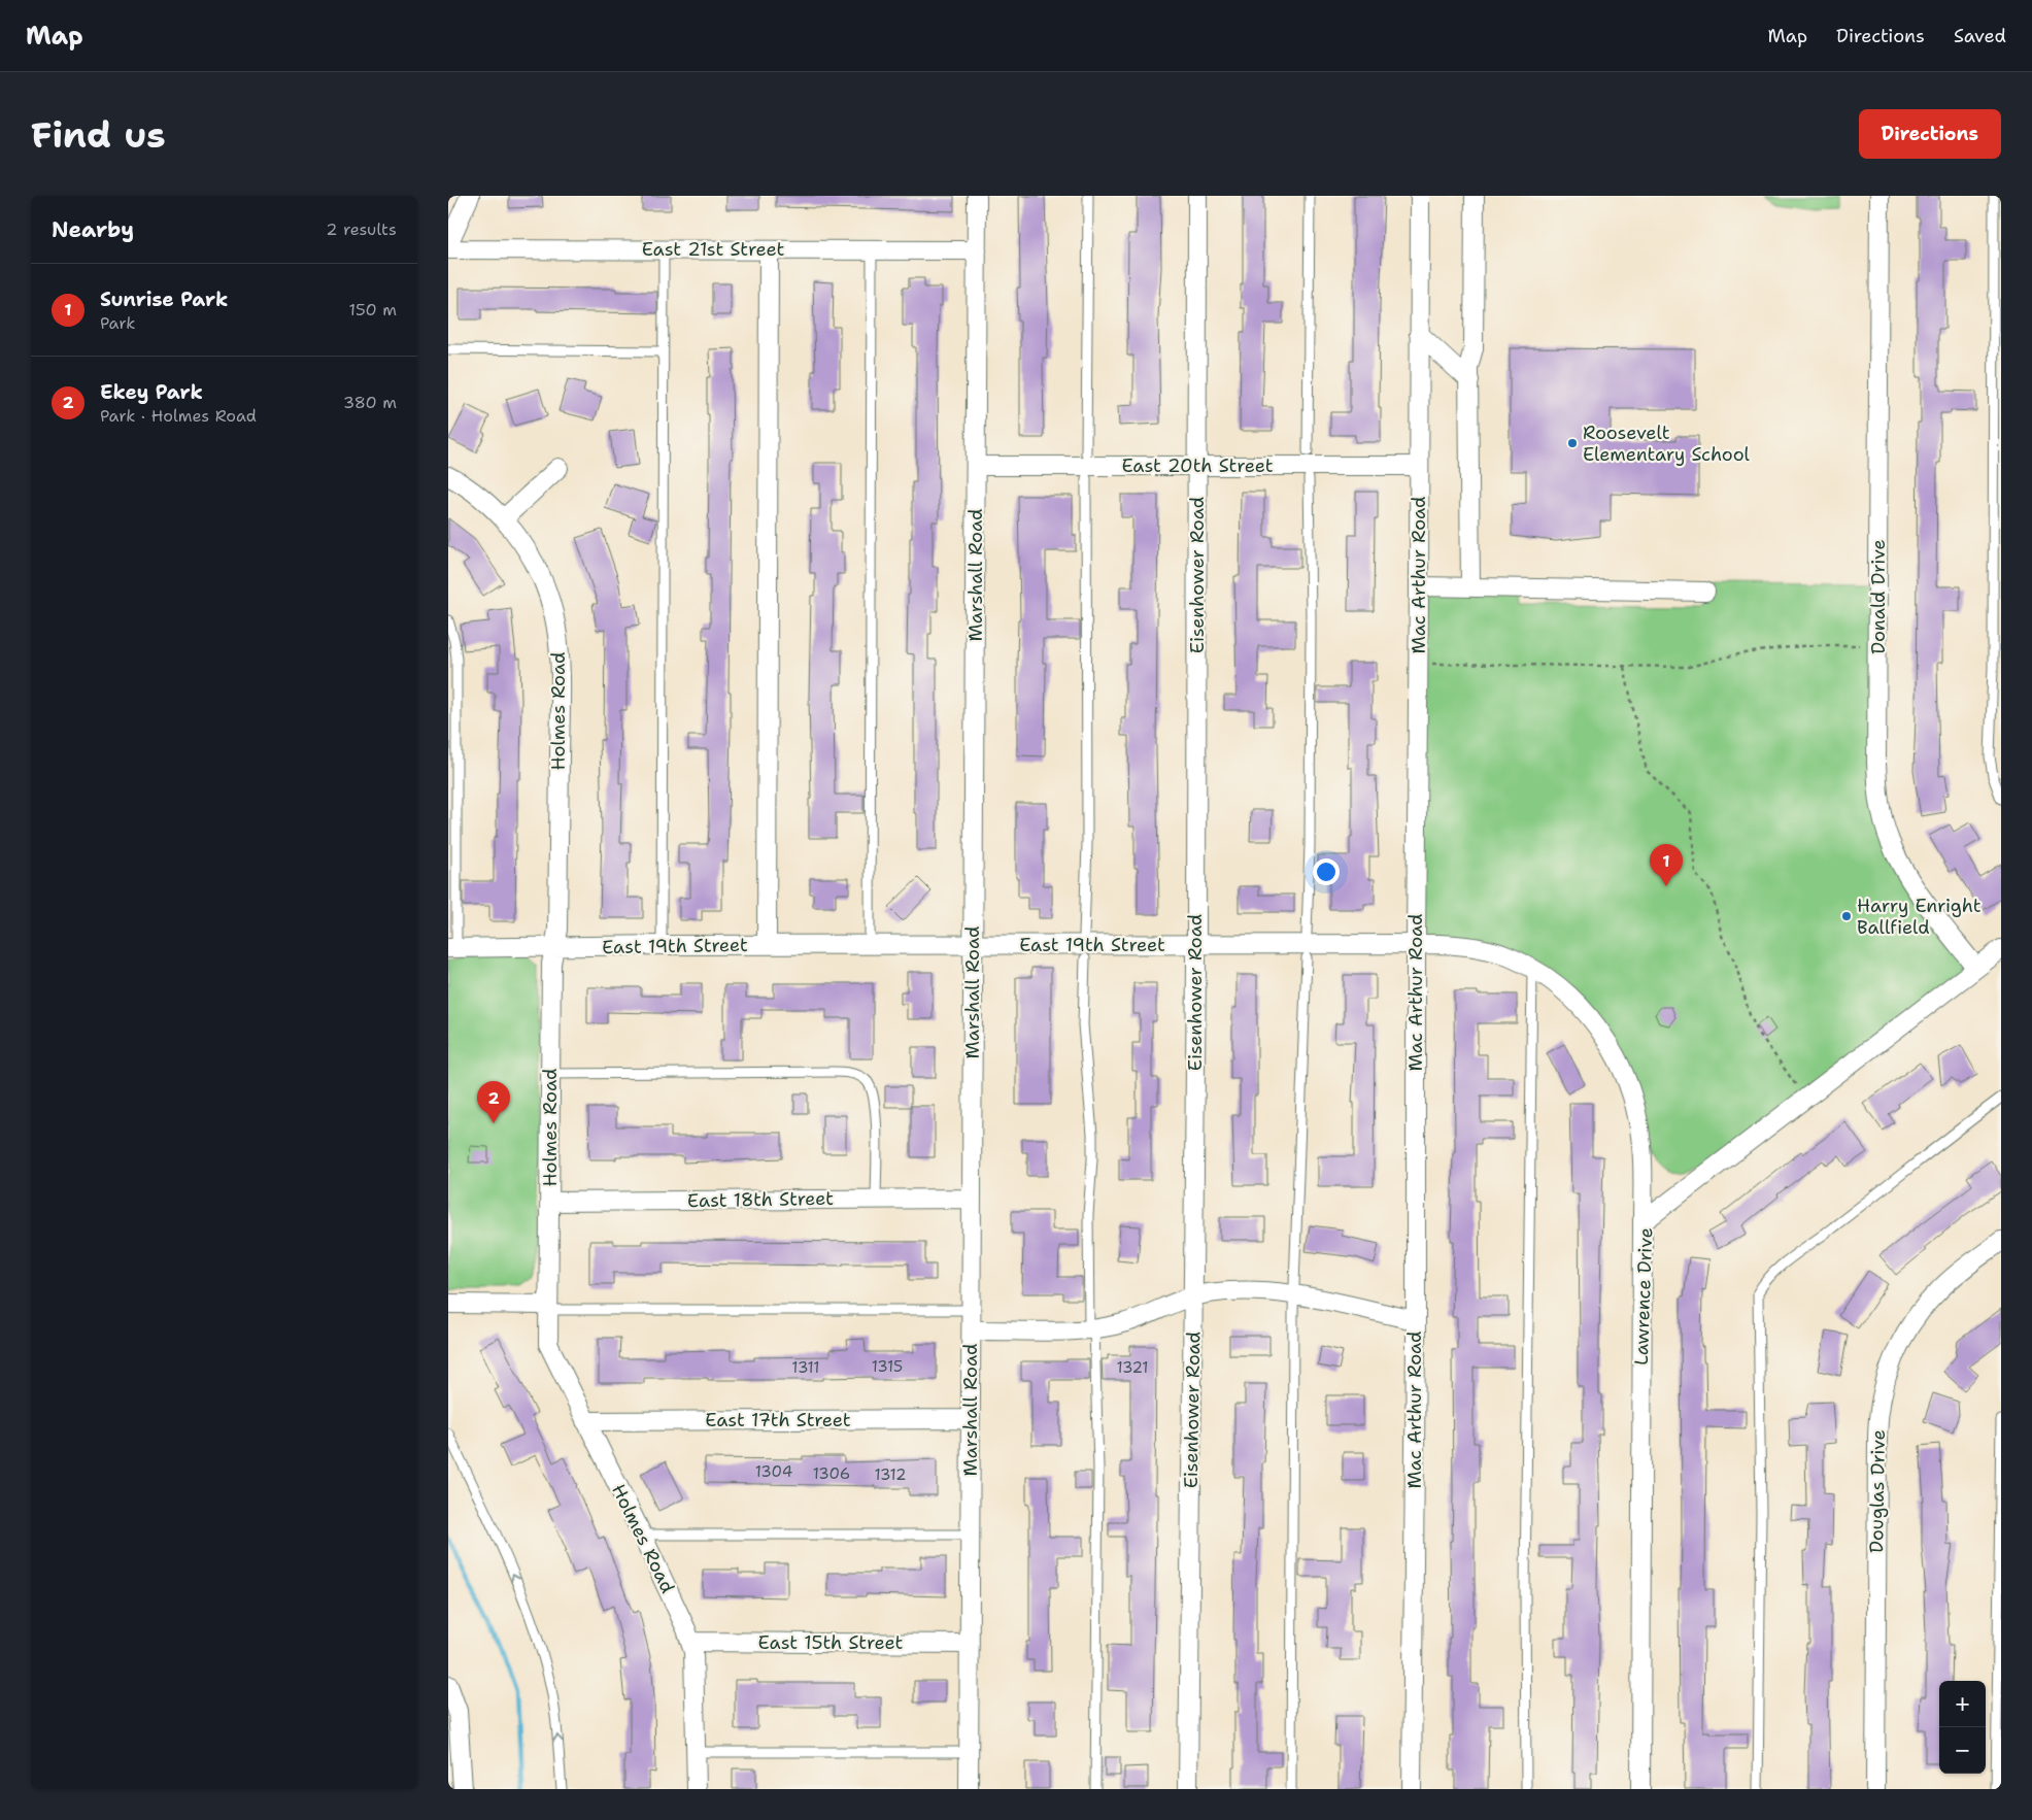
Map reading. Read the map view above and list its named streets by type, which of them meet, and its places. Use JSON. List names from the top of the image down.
{
  "streets": {
    "street": [
      "East 21st Street",
      "East 20th Street",
      "Marshall Road",
      "Eisenhower Road",
      "Mac Arthur Road",
      "Donald Drive",
      "Holmes Road",
      "East 19th Street",
      "East 18th Street",
      "Lawrence Drive",
      "East 17th Street",
      "Douglas Drive",
      "East 15th Street"
    ]
  },
  "crossings": [
    ["East 21st Street", "Marshall Road"],
    ["East 20th Street", "Marshall Road"],
    ["East 20th Street", "Eisenhower Road"],
    ["East 20th Street", "Mac Arthur Road"],
    ["Marshall Road", "East 19th Street"],
    ["Marshall Road", "East 18th Street"],
    ["Marshall Road", "East 17th Street"],
    ["Marshall Road", "East 15th Street"],
    ["Eisenhower Road", "East 19th Street"],
    ["Mac Arthur Road", "East 19th Street"],
    ["Donald Drive", "Lawrence Drive"],
    ["Holmes Road", "East 19th Street"],
    ["Holmes Road", "East 18th Street"],
    ["Holmes Road", "East 17th Street"],
    ["Holmes Road", "East 15th Street"],
    ["East 19th Street", "Lawrence Drive"]
  ],
  "places": ["Roosevelt Elementary School", "Harry Enright Ballfield"],
  "house_numbers": [
    "1315",
    "1311",
    "1321",
    "1304",
    "1306",
    "1312"
  ],
  "page": {
    "header": "Map",
    "nav": ["Map", "Directions", "Saved"],
    "buttons": "Directions",
    "title": "Find us",
    "heading": ["Nearby", "2 results"],
    "list": [
      {
        "mark": "1",
        "name": "Sunrise Park",
        "note": "Park",
        "value": "150 m"
      },
      {
        "mark": "2",
        "name": "Ekey Park",
        "note": "Park · Holmes Road",
        "value": "380 m"
      }
    ],
    "pins": ["1", "2"],
    "map_buttons": ["+", "−"]
  }
}
